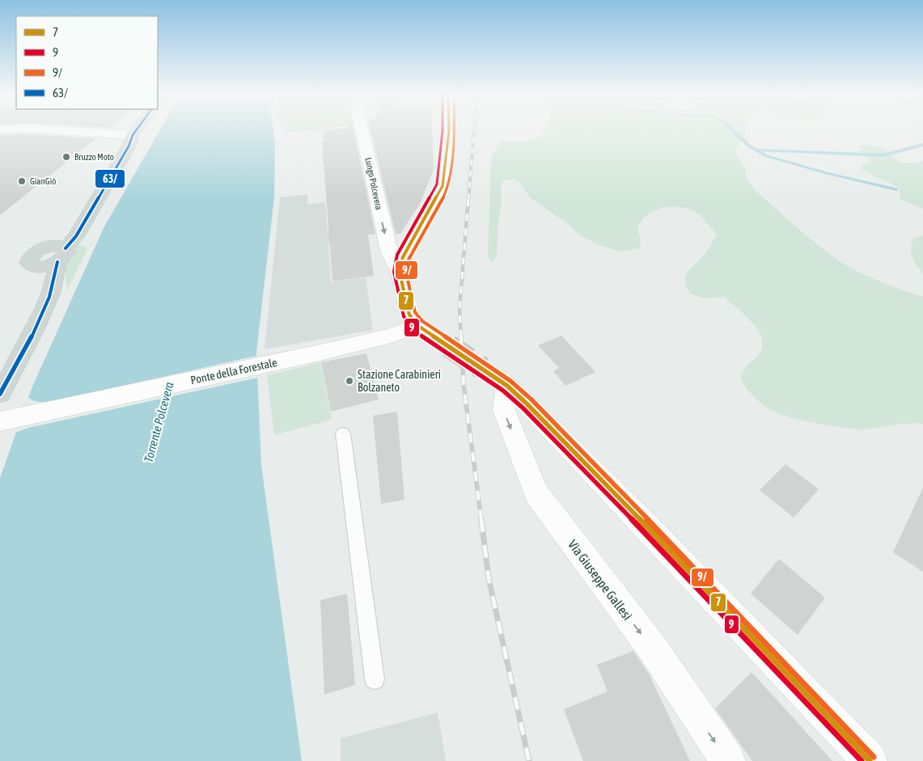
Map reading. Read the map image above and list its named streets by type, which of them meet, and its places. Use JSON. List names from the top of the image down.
{
  "streets": {
    "main road": ["Lungo Polcevera", "Ponte della Forestale", "Via Giuseppe Gallesi"]
  },
  "crossings": [
    ["Lungo Polcevera", "Ponte della Forestale"]
  ],
  "one_way": ["Lungo Polcevera"],
  "water": ["Torrente Polcevera"],
  "places": ["Bruzzo Moto", "GianGiò", "Stazione Carabinieri Bolzaneto"],
  "lines": [
    "transit line 7",
    "transit line 9",
    "transit line 9/",
    "transit line 63/"
  ],
  "legend": [
    "7",
    "9",
    "9/",
    "63/"
  ]
}
